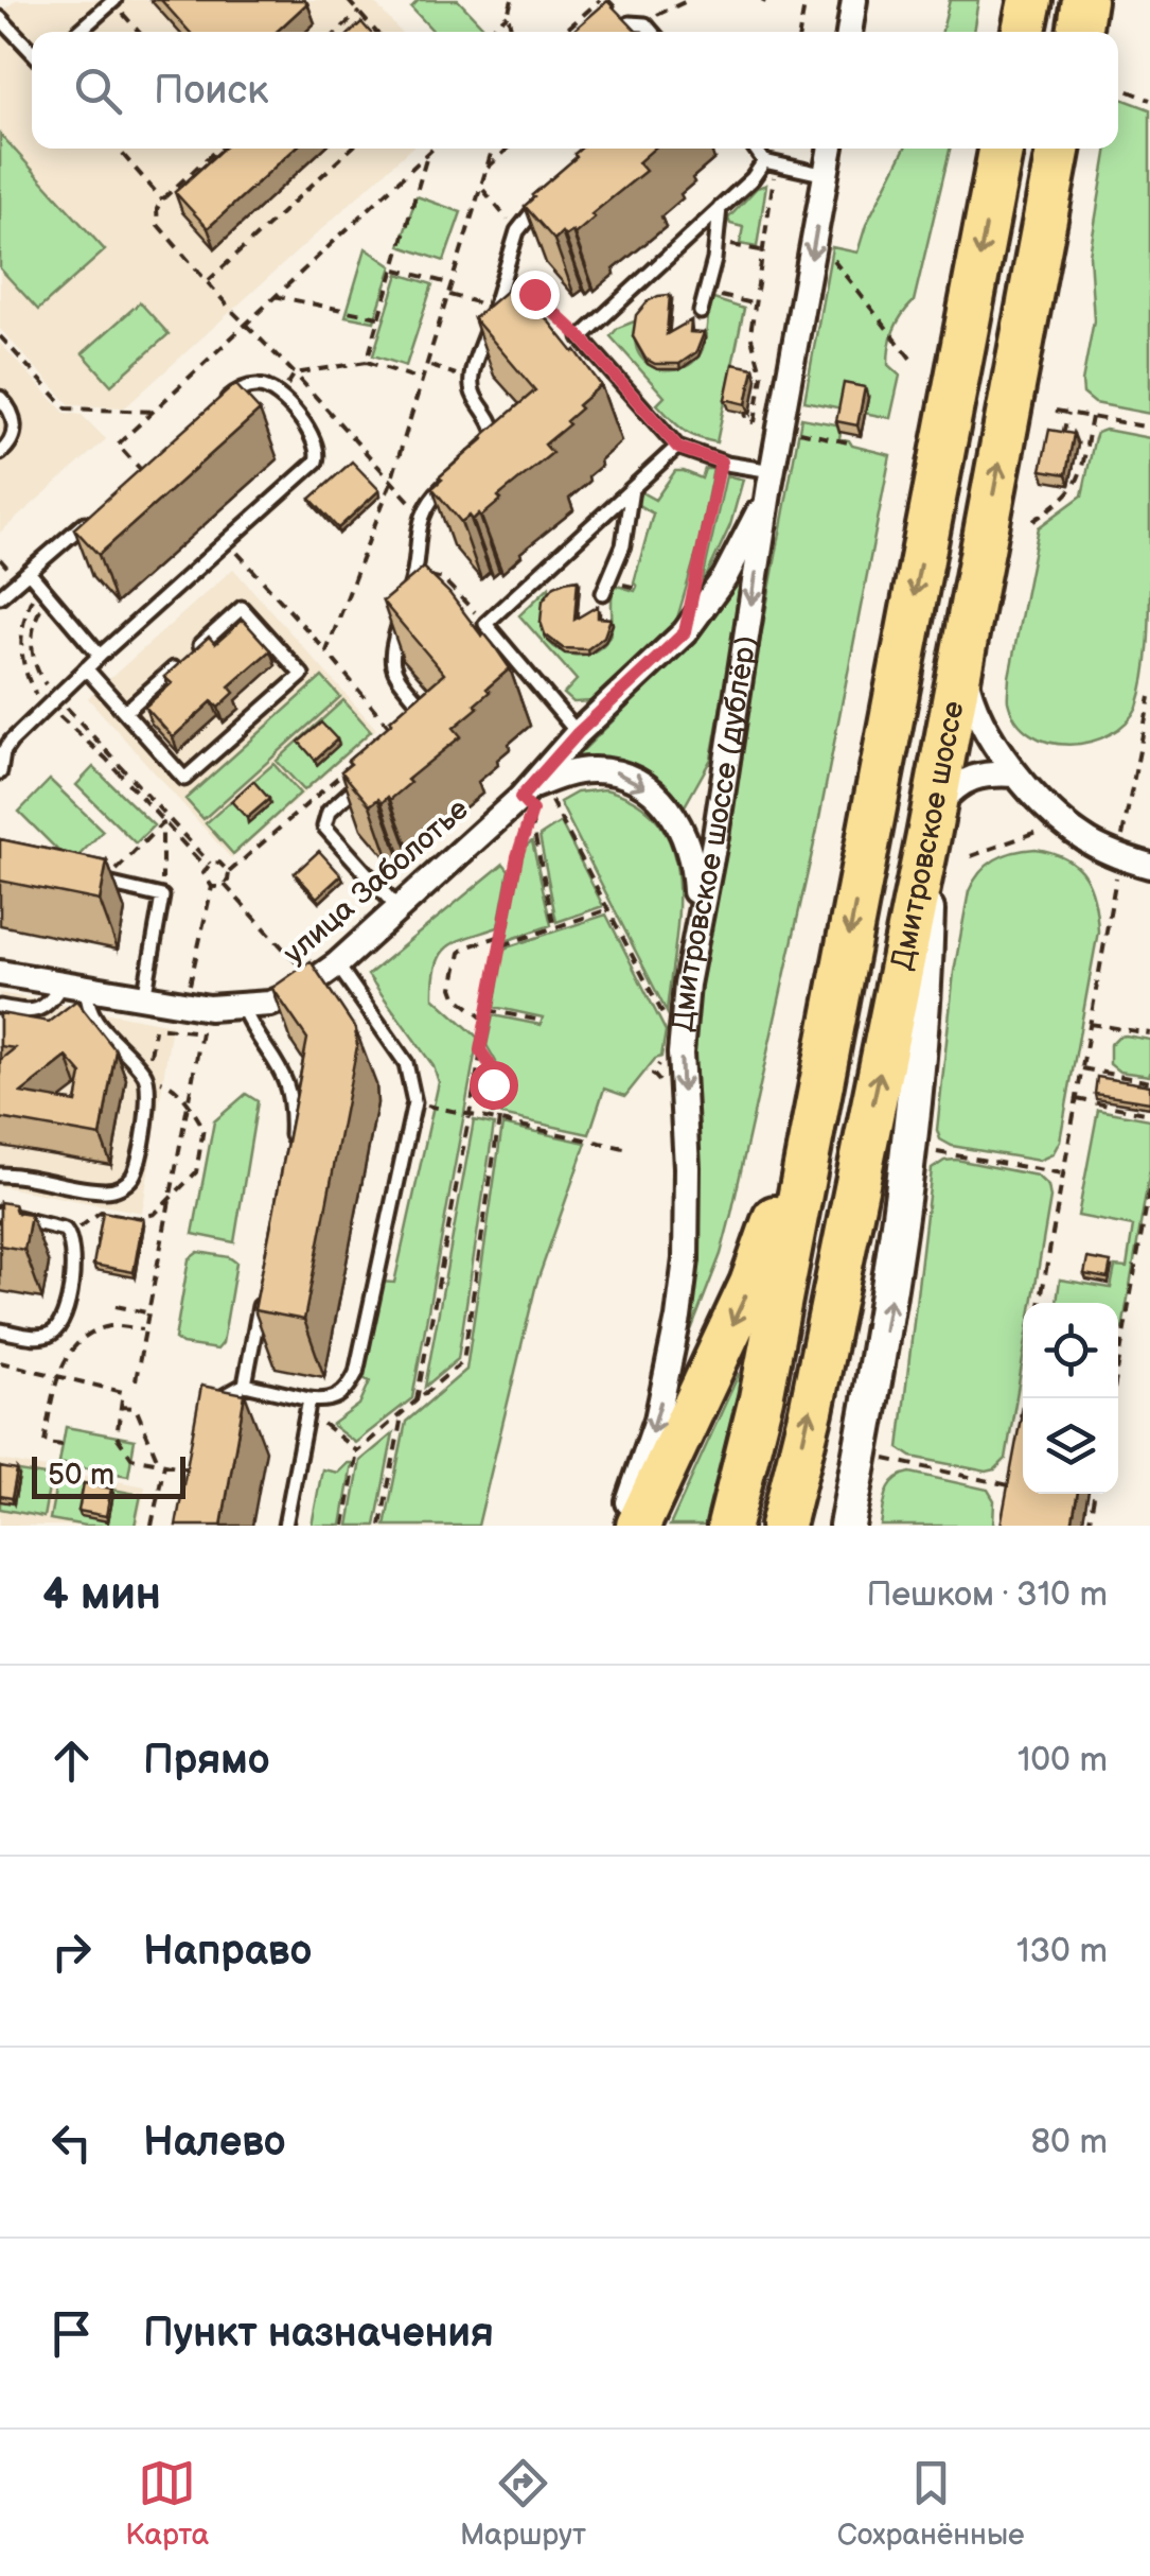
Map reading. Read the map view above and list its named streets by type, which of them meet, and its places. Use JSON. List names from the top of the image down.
{
  "streets": {
    "highway": ["Дмитровское шоссе"],
    "street": ["Дмитровское шоссе (дублёр)", "улица Заболотье"]
  },
  "crossings": [
    ["Дмитровское шоссе (дублёр)", "улица Заболотье"]
  ],
  "one_way": ["Дмитровское шоссе (дублёр)"],
  "scale_bar": "50 m",
  "page": {
    "search": "Поиск",
    "scale": "50 m",
    "heading": ["4 мин", "Пешком · 310 m"],
    "list": [
      ["Прямо", "100 m"],
      ["Направо", "130 m"],
      ["Налево", "80 m"],
      "Пункт назначения"
    ],
    "nav": ["Карта", "Маршрут", "Сохранённые"]
  }
}
